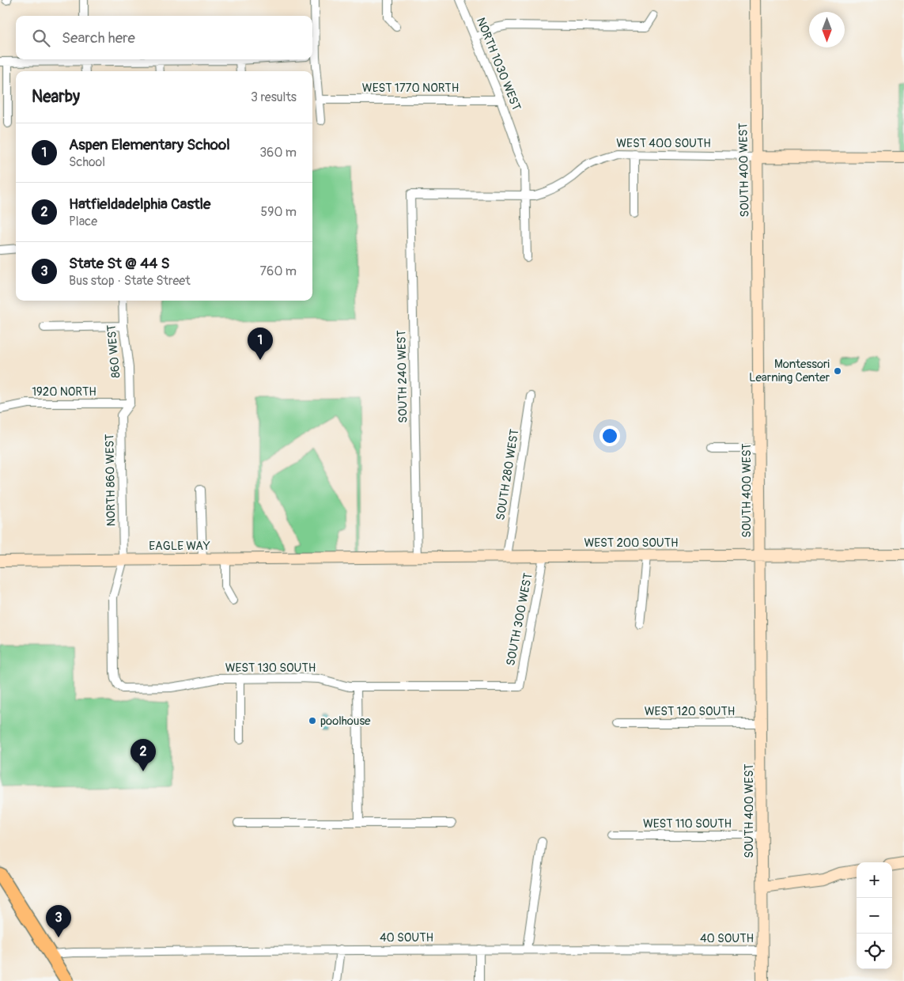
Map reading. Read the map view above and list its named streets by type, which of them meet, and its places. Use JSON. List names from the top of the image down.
{
  "streets": {
    "street": [
      "NORTH 1030 WEST",
      "WEST 1770 NORTH",
      "WEST 400 SOUTH",
      "SOUTH 400 WEST",
      "860 WEST",
      "SOUTH 240 WEST",
      "1920 NORTH",
      "SOUTH 280 WEST",
      "NORTH 860 WEST",
      "WEST 200 SOUTH",
      "EAGLE WAY",
      "SOUTH 300 WEST",
      "WEST 130 SOUTH",
      "WEST 120 SOUTH",
      "WEST 110 SOUTH",
      "40 SOUTH"
    ]
  },
  "crossings": [
    ["NORTH 1030 WEST", "WEST 1770 NORTH"],
    ["NORTH 1030 WEST", "WEST 400 SOUTH"],
    ["WEST 400 SOUTH", "SOUTH 400 WEST"],
    ["WEST 400 SOUTH", "SOUTH 240 WEST"],
    ["SOUTH 400 WEST", "WEST 200 SOUTH"],
    ["SOUTH 400 WEST", "WEST 120 SOUTH"],
    ["SOUTH 400 WEST", "WEST 110 SOUTH"],
    ["SOUTH 400 WEST", "40 SOUTH"],
    ["860 WEST", "1920 NORTH"],
    ["860 WEST", "NORTH 860 WEST"],
    ["SOUTH 240 WEST", "WEST 200 SOUTH"],
    ["1920 NORTH", "NORTH 860 WEST"],
    ["SOUTH 280 WEST", "WEST 200 SOUTH"],
    ["NORTH 860 WEST", "EAGLE WAY"],
    ["NORTH 860 WEST", "WEST 130 SOUTH"],
    ["WEST 200 SOUTH", "EAGLE WAY"],
    ["WEST 200 SOUTH", "SOUTH 300 WEST"],
    ["SOUTH 300 WEST", "WEST 130 SOUTH"]
  ],
  "places": ["Montessori Learning Center", "poolhouse"],
  "north": "bottom",
  "page": {
    "search": "Search here",
    "heading": ["Nearby", "3 results"],
    "list": [
      {
        "mark": "1",
        "name": "Aspen Elementary School",
        "note": "School",
        "value": "360 m"
      },
      {
        "mark": "2",
        "name": "Hatfieldadelphia Castle",
        "note": "Place",
        "value": "590 m"
      },
      {
        "mark": "3",
        "name": "State St @ 44 S",
        "note": "Bus stop · State Street",
        "value": "760 m"
      }
    ],
    "pins": ["1", "2", "3"],
    "map_buttons": ["+", "−"]
  }
}
